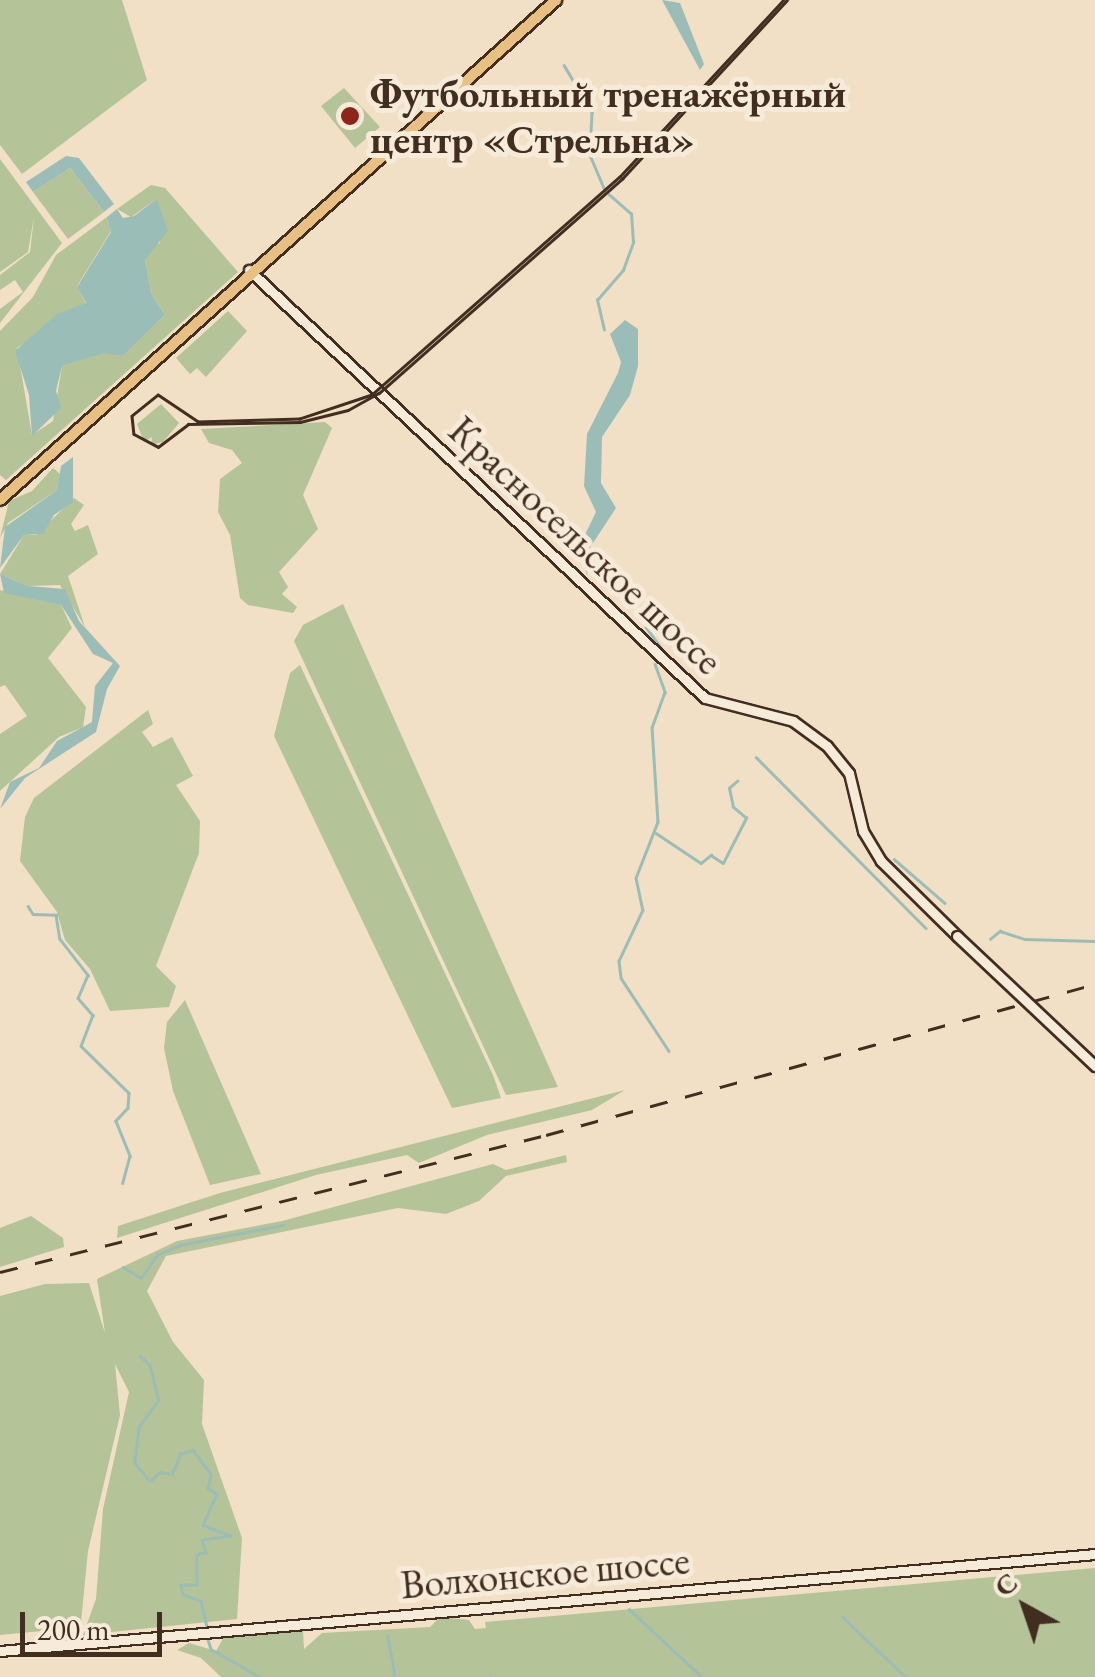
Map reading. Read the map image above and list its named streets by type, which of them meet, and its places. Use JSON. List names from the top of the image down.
{
  "streets": {
    "main road": ["Красносельское шоссе", "Волхонское шоссе"]
  },
  "places": ["Футбольный тренажёрный центр «Стрельна»"],
  "scale_bar": "200 m",
  "north": "top left"
}
